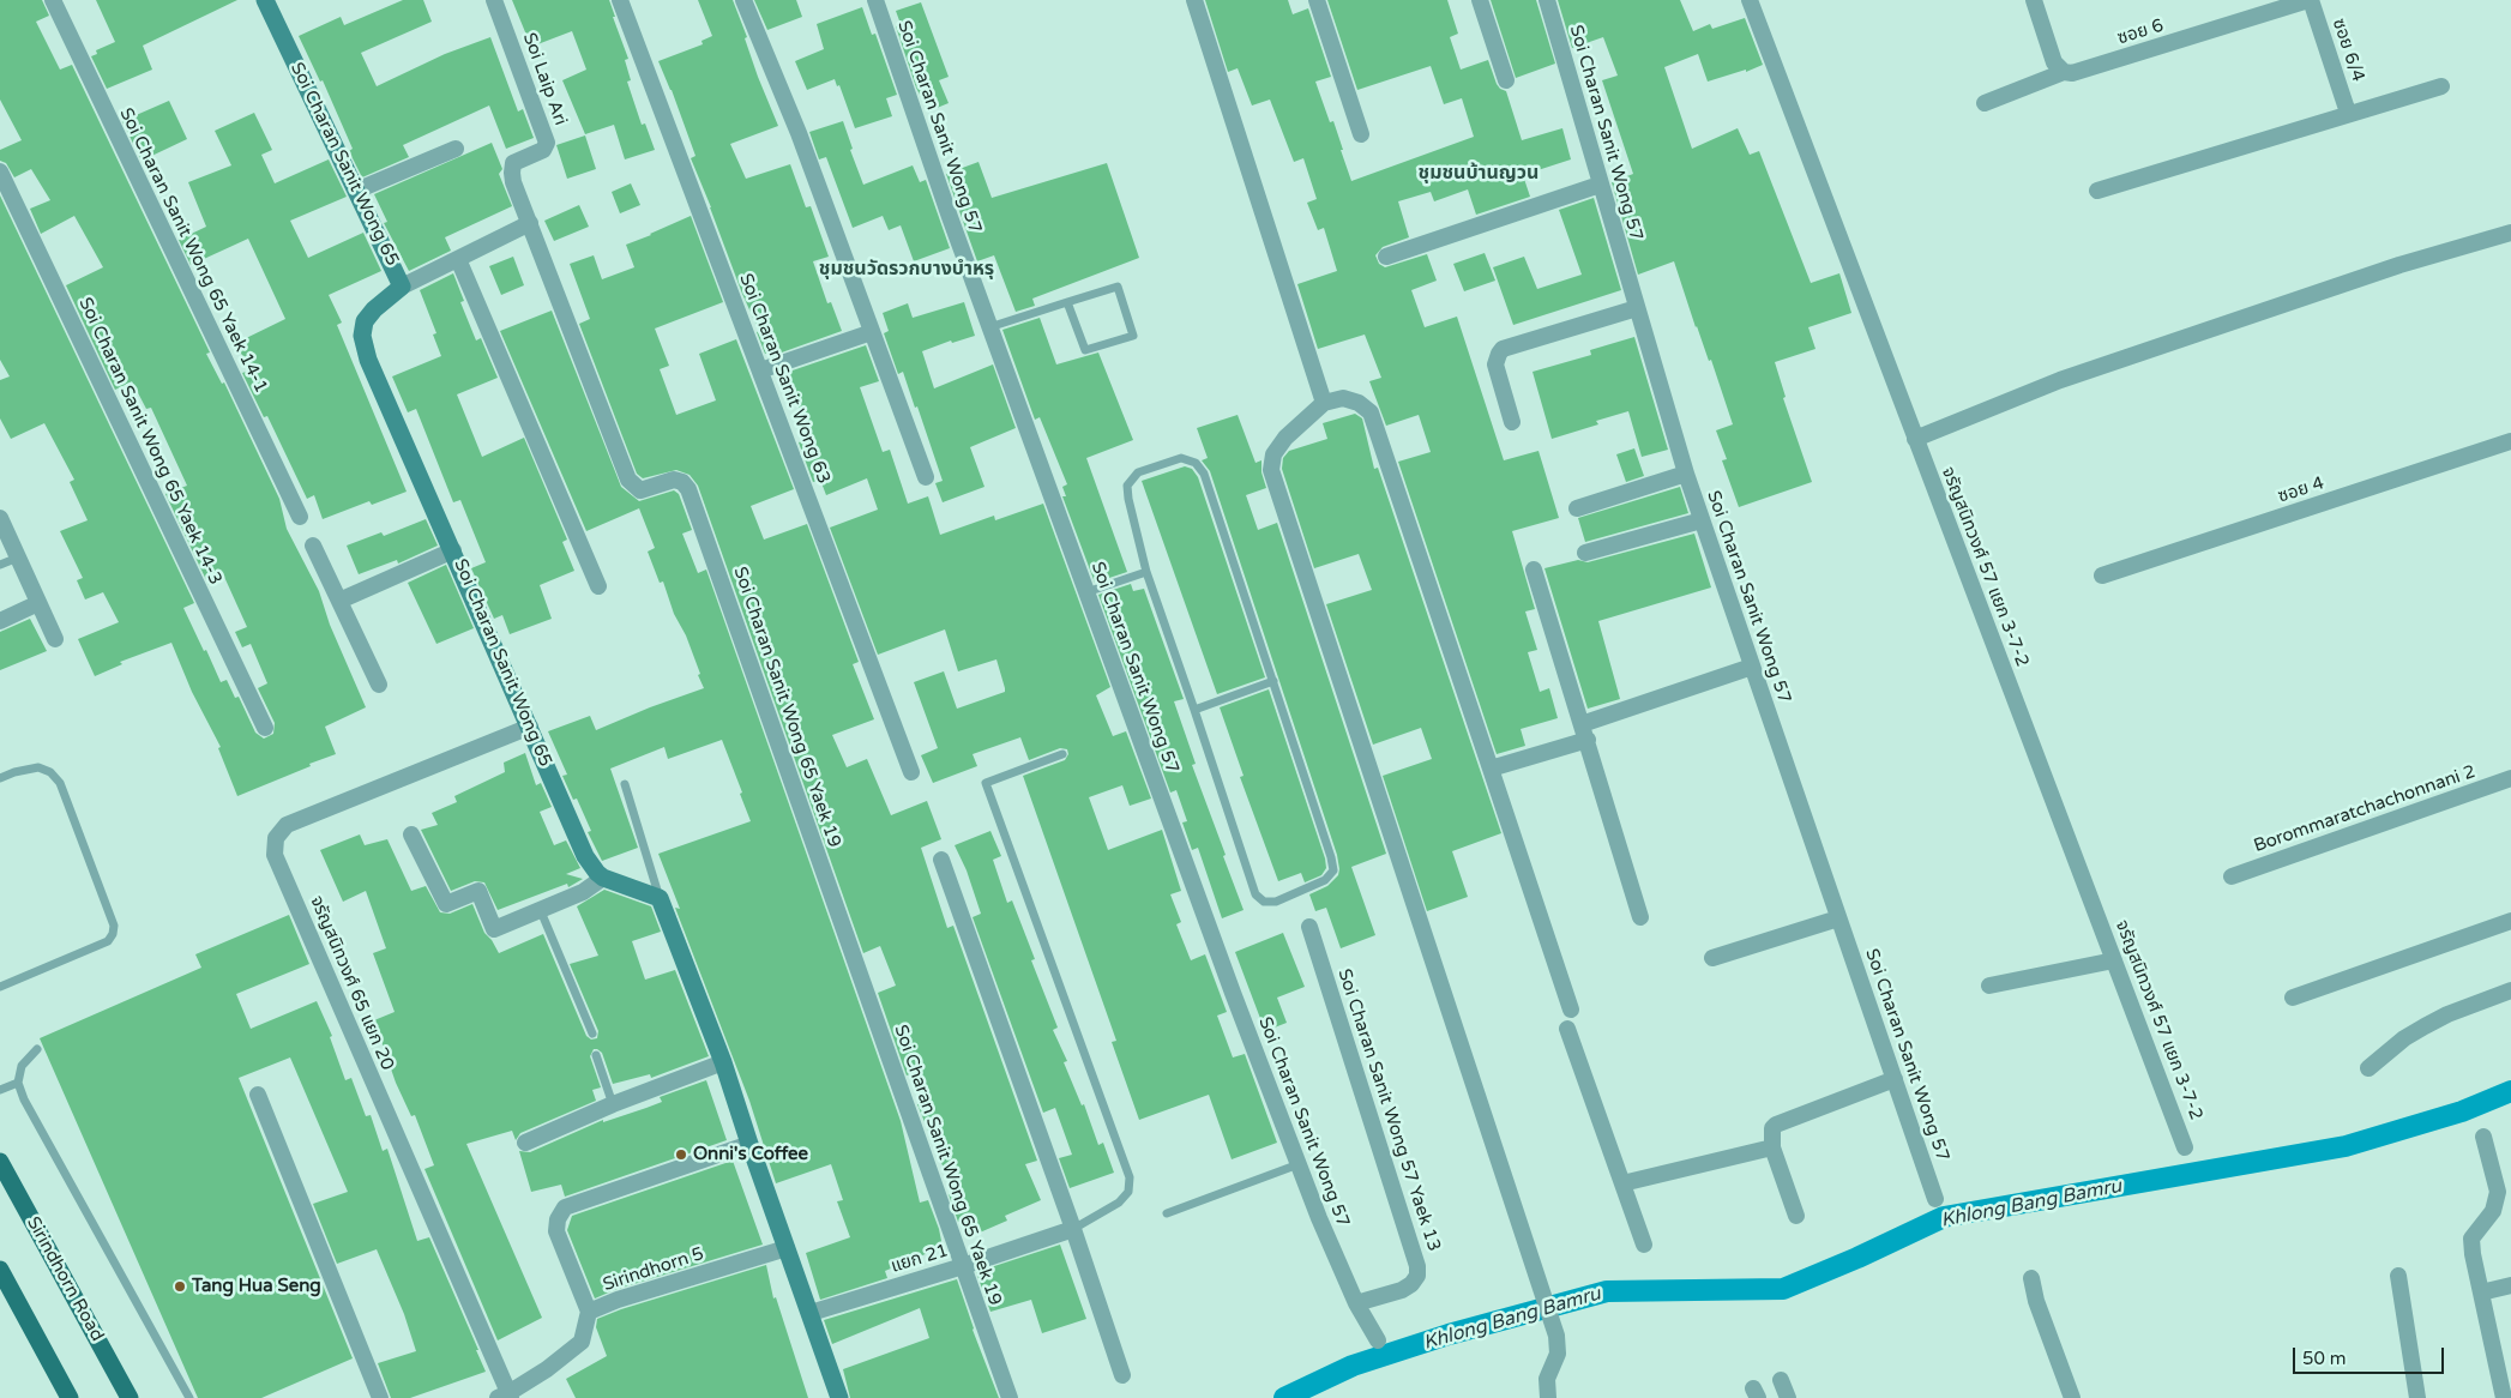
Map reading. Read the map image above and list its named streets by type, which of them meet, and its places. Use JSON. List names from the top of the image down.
{
  "streets": {
    "main road": ["Sirindhorn Road"],
    "street": [
      "ซอย 6",
      "ซอย 6/4",
      "Soi Laip Ari",
      "Soi Charan Sanit Wong 57",
      "Soi Charan Sanit Wong 65",
      "Soi Charan Sanit Wong 65 Yaek 14-1",
      "Soi Charan Sanit Wong 63",
      "Soi Charan Sanit Wong 65 Yaek 14-3",
      "ซอย 4",
      "จรัญสนิทวงศ์ 57 แยก 3-7-2",
      "Soi Charan Sanit Wong 65 Yaek 19",
      "Borommaratchachonnani 2",
      "จรัญสนิทวงศ์ 65 แยก 20",
      "Soi Charan Sanit Wong 57 Yaek 13",
      "แยก 21",
      "Sirindhorn 5"
    ]
  },
  "crossings": [
    ["ซอย 6", "ซอย 6/4"],
    ["Soi Laip Ari", "Soi Charan Sanit Wong 65 Yaek 19"],
    ["Soi Charan Sanit Wong 57", "Soi Charan Sanit Wong 57 Yaek 13"],
    ["Soi Charan Sanit Wong 65", "จรัญสนิทวงศ์ 65 แยก 20"],
    ["Soi Charan Sanit Wong 65 Yaek 19", "แยก 21"],
    ["จรัญสนิทวงศ์ 65 แยก 20", "Sirindhorn 5"]
  ],
  "districts": ["ชุมชนบ้านญวน", "ชุมชนวัดรวกบางบำหรุ"],
  "water": ["Khlong Bang Bamru"],
  "places": ["Onni's Coffee", "Tang Hua Seng"],
  "scale_bar": "50 m"
}
